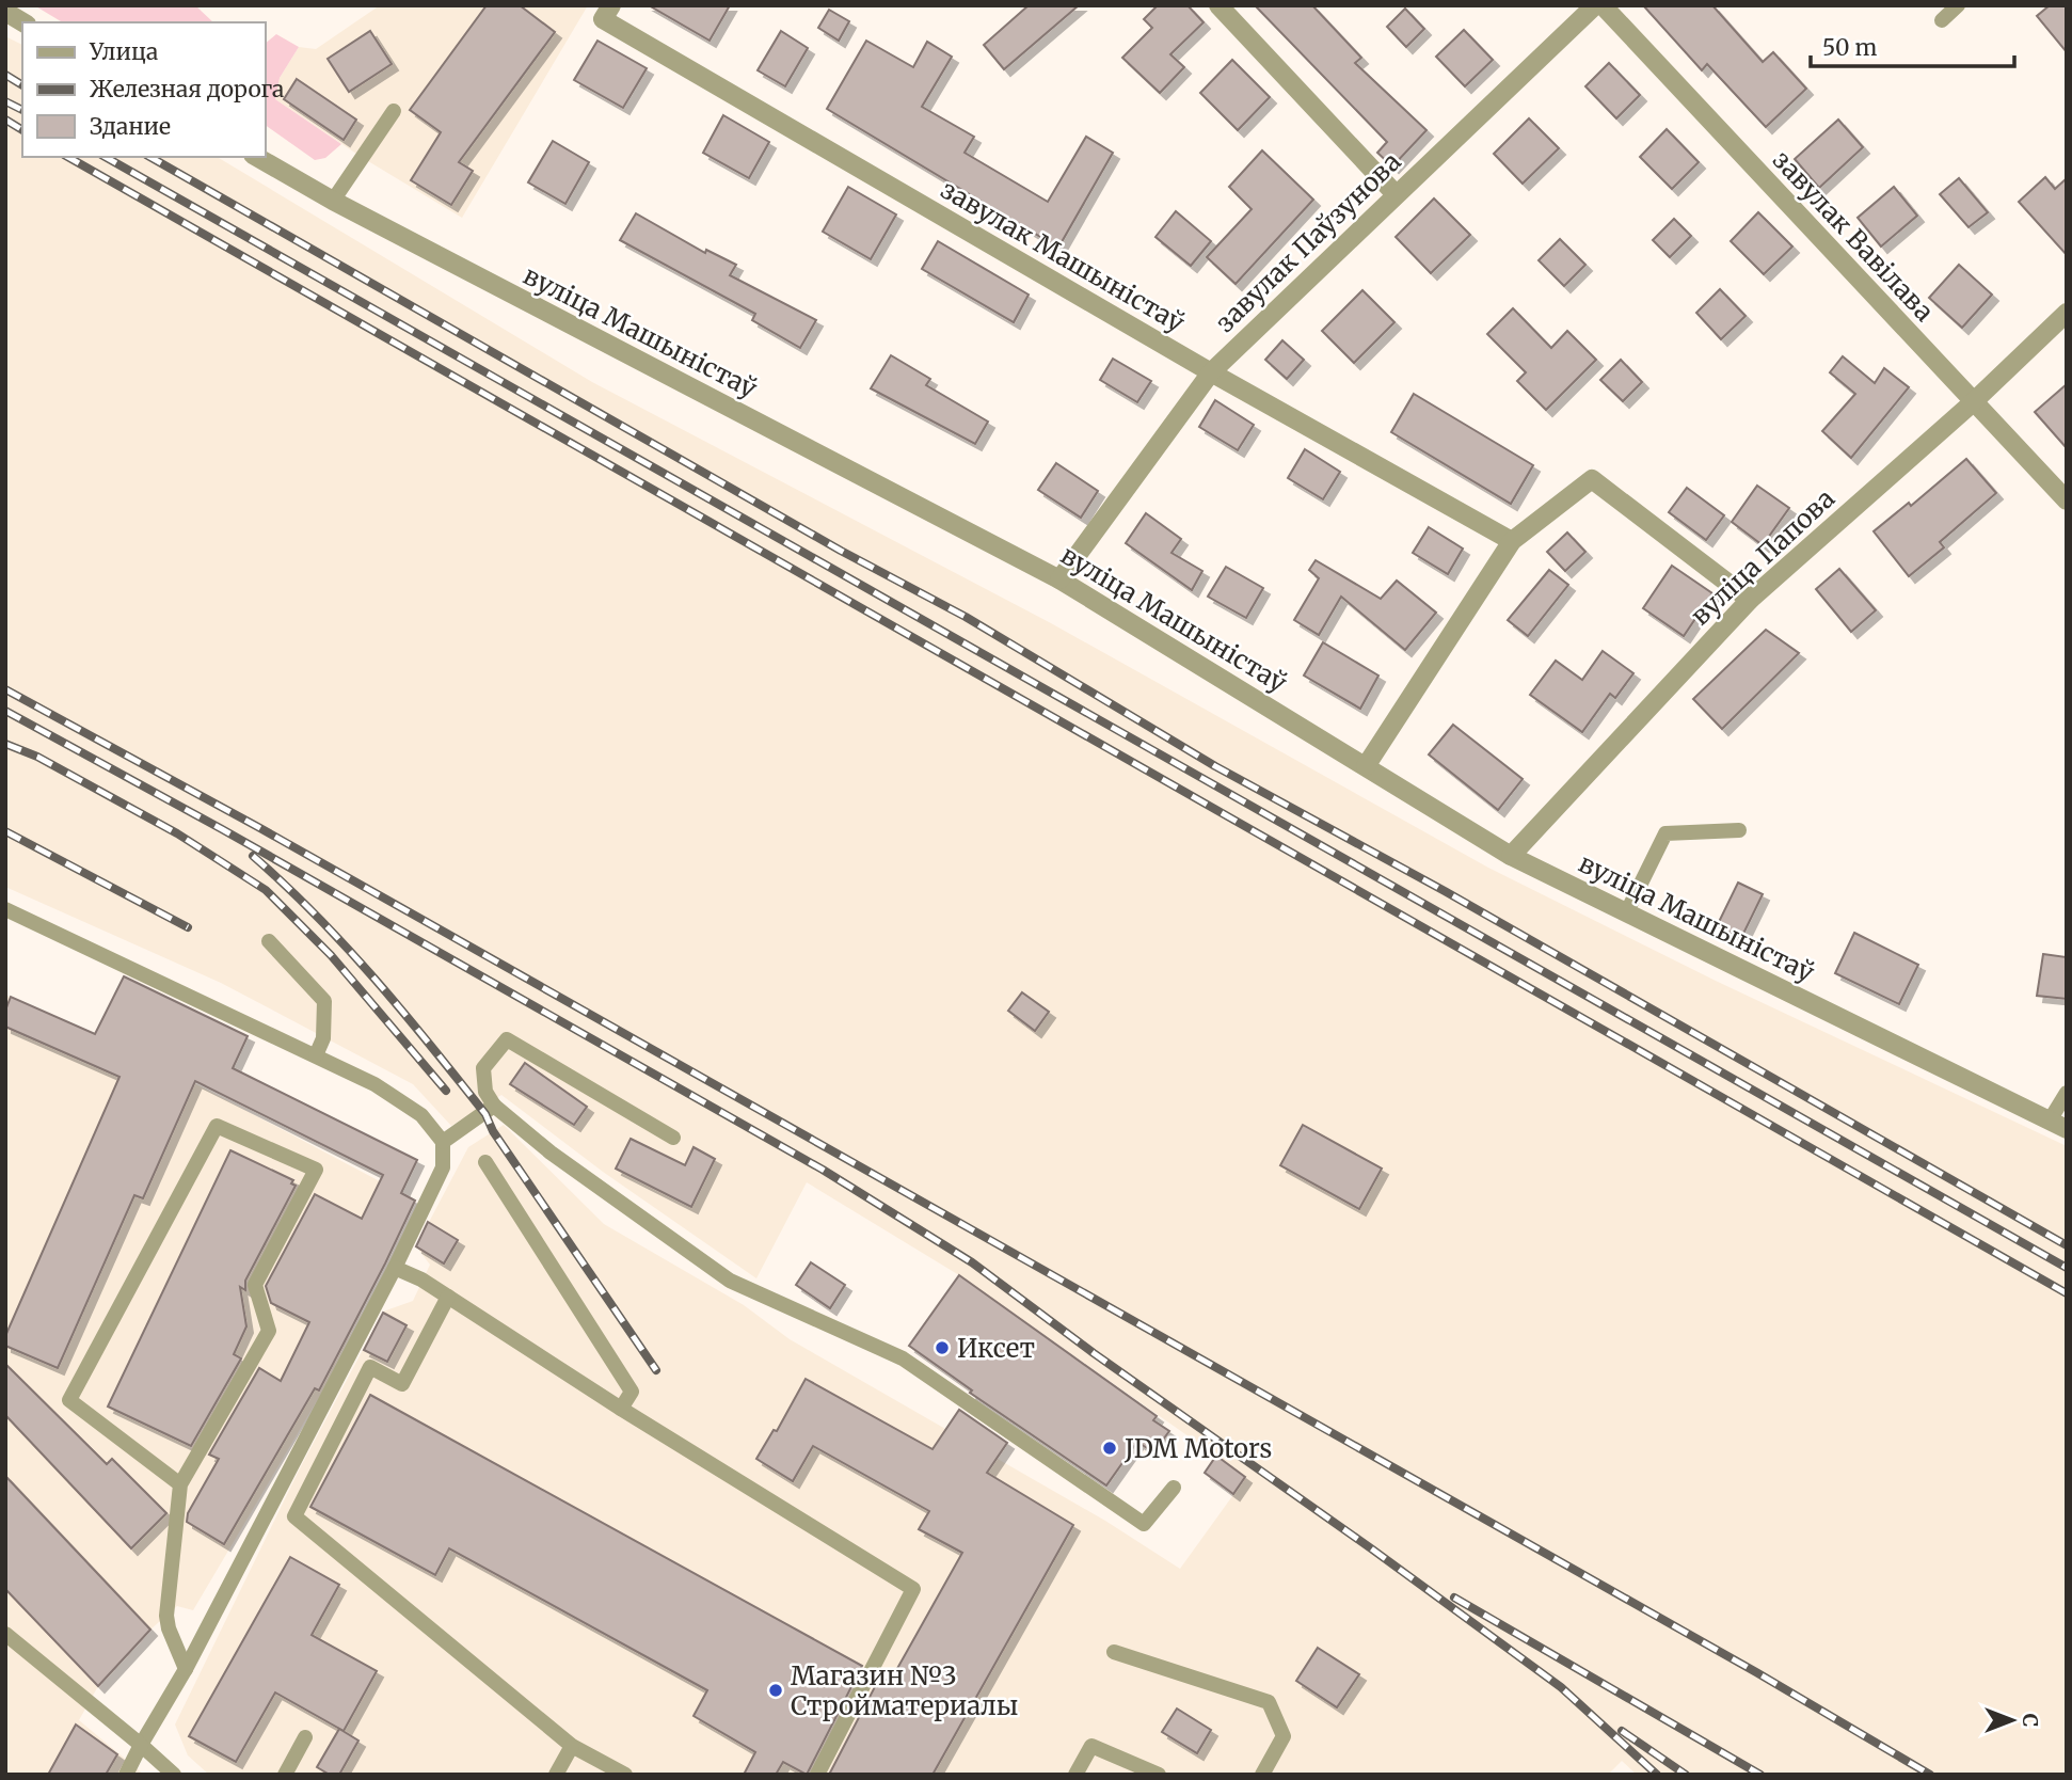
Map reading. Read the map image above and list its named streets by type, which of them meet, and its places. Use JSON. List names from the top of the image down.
{
  "streets": {
    "street": [
      "завулак Вавілава",
      "завулак Паўзунова",
      "завулак Машыністаў",
      "вуліца Машыністаў",
      "вуліца Папова"
    ]
  },
  "crossings": [
    ["завулак Вавілава", "вуліца Папова"],
    ["завулак Паўзунова", "завулак Машыністаў"],
    ["завулак Паўзунова", "вуліца Машыністаў"],
    ["вуліца Машыністаў", "вуліца Папова"]
  ],
  "places": ["Иксет", "JDM Motors", "Магазин №3 Стройматериалы"],
  "legend": ["Улица", "Железная дорога", "Здание"],
  "scale_bar": "50 m",
  "north": "right"
}
